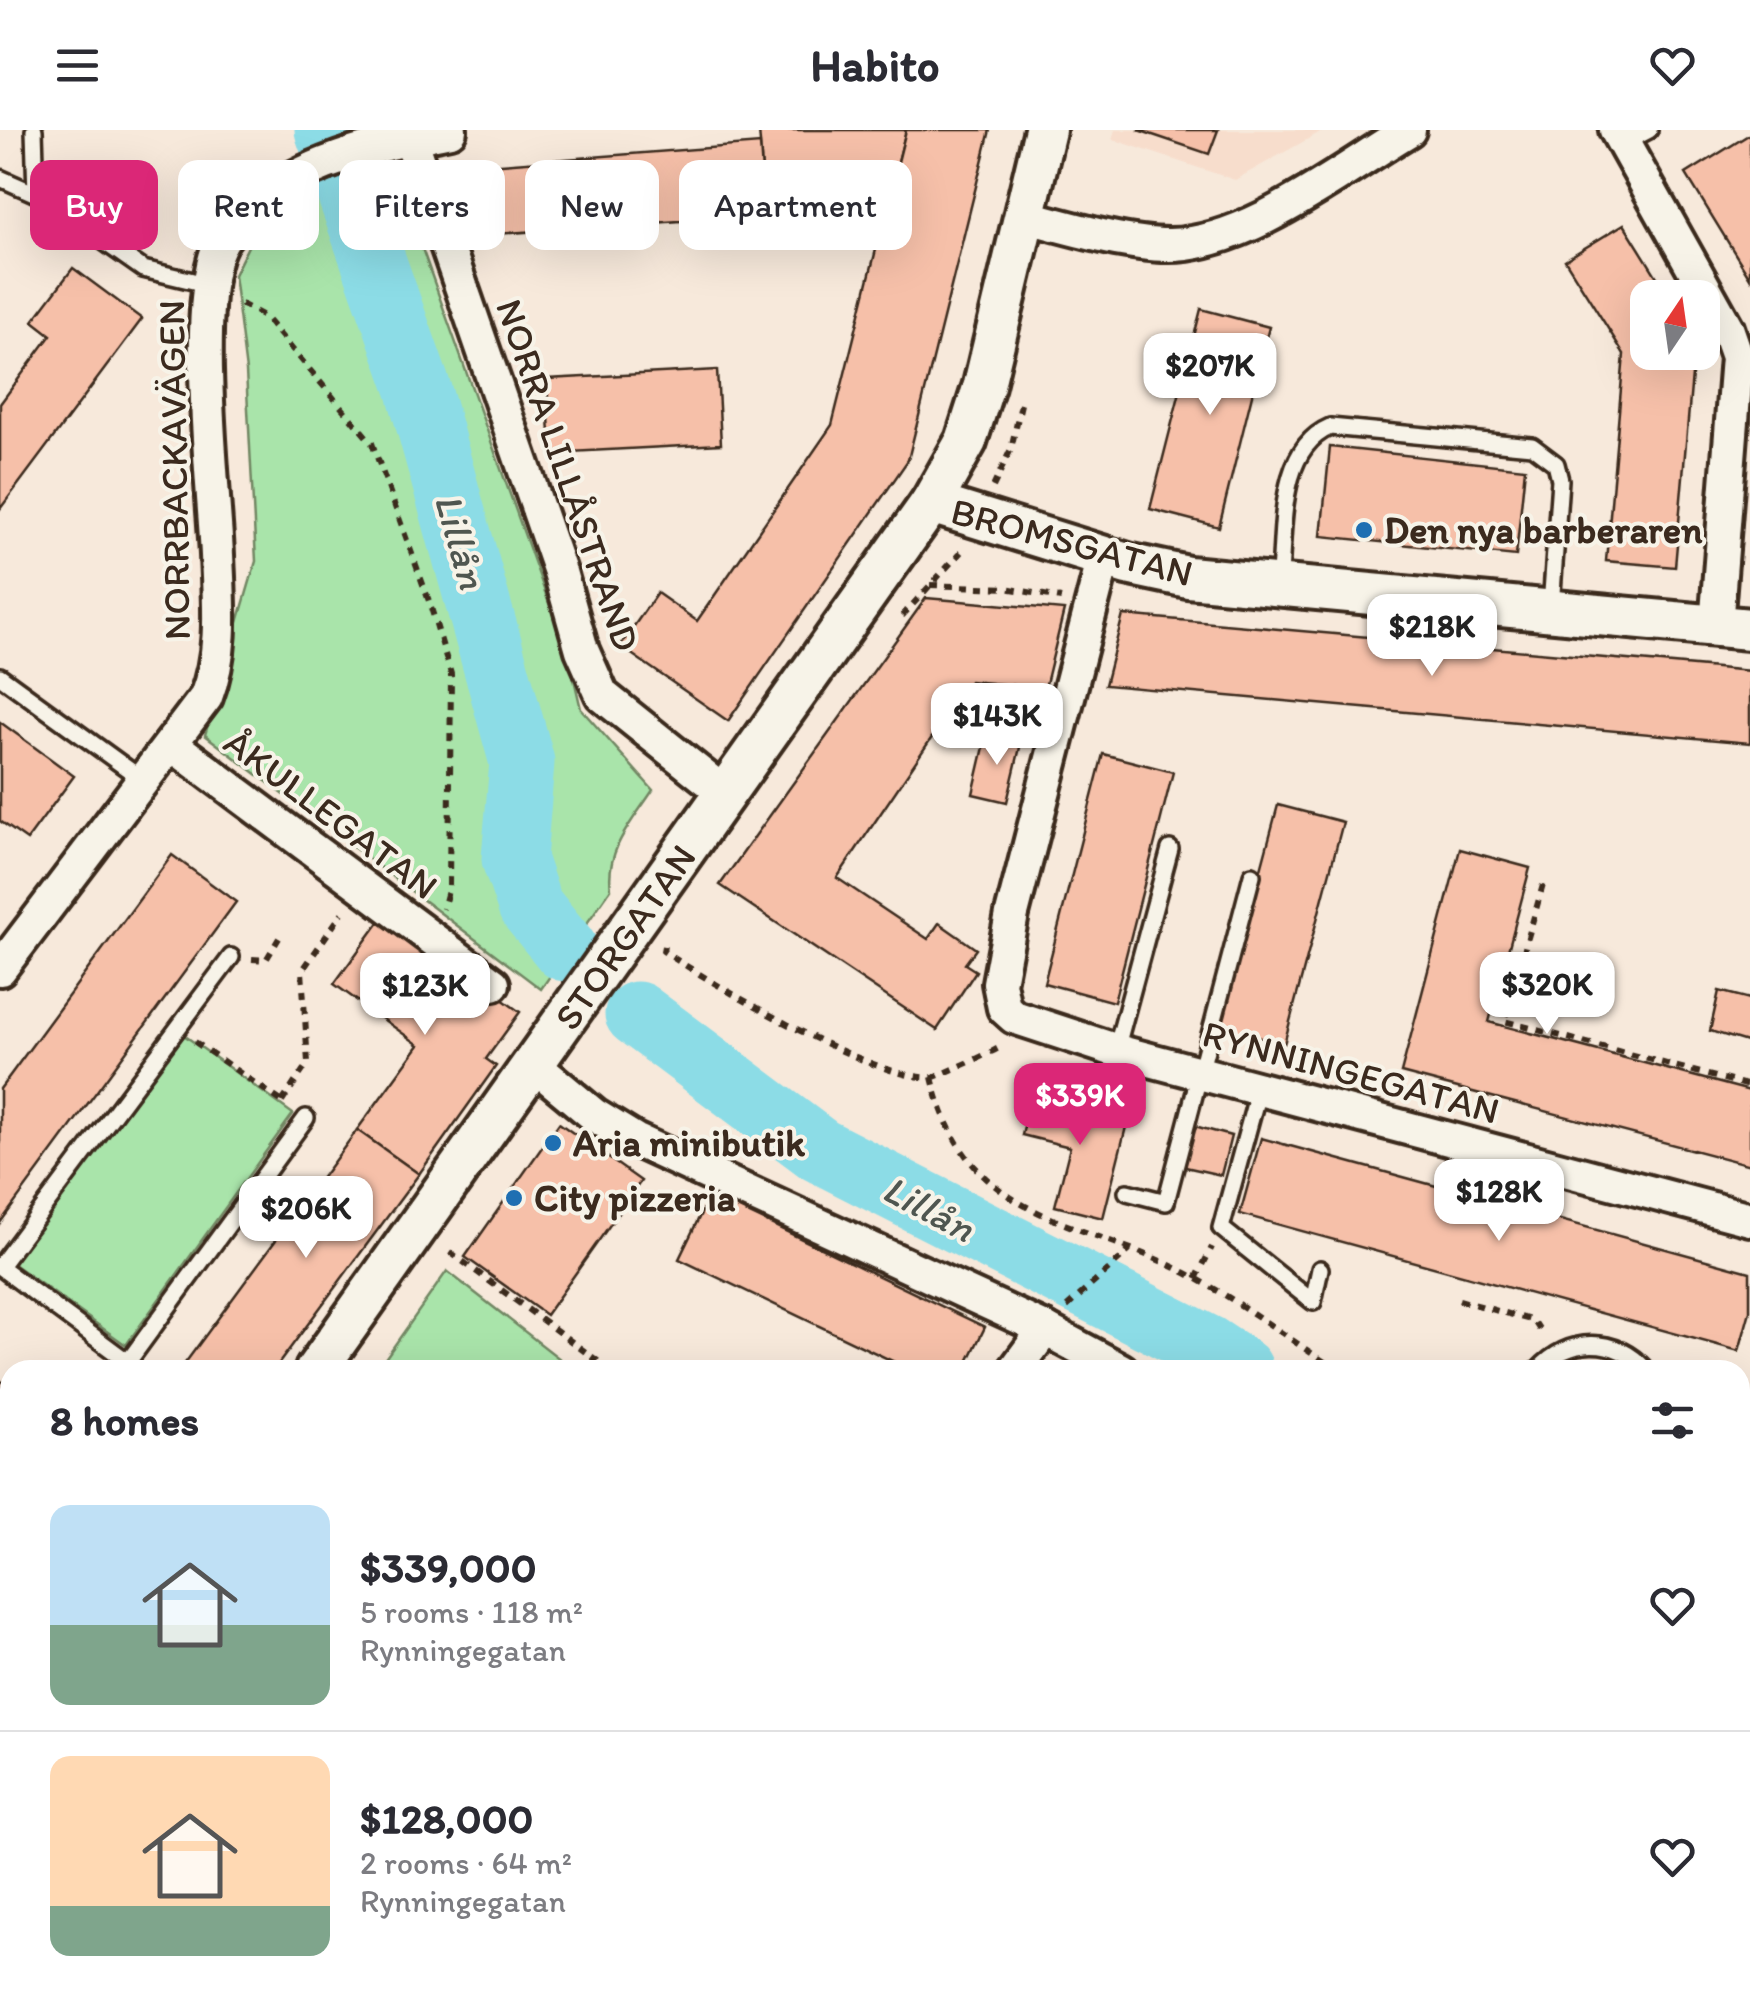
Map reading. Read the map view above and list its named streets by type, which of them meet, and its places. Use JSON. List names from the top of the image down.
{
  "streets": {
    "street": [
      "NORRBACKAVÄGEN",
      "NORRA LILLÅSTRAND",
      "BROMSGATAN",
      "ÅKULLEGATAN",
      "STORGATAN",
      "RYNNINGEGATAN"
    ]
  },
  "crossings": [
    ["NORRBACKAVÄGEN", "NORRA LILLÅSTRAND"],
    ["NORRBACKAVÄGEN", "ÅKULLEGATAN"],
    ["NORRA LILLÅSTRAND", "STORGATAN"],
    ["BROMSGATAN", "STORGATAN"]
  ],
  "water": ["Lillån"],
  "places": ["Den nya barberaren", "Aria minibutik", "City pizzeria"],
  "north": "top",
  "page": {
    "header": "Habito",
    "chip": [
      "Buy",
      "Rent",
      "Filters",
      "New",
      "Apartment"
    ],
    "price": [
      "$207K",
      "$218K",
      "$143K",
      "$320K",
      "$123K",
      "$339K",
      "$128K",
      "$206K"
    ],
    "heading": "8 homes",
    "list": [
      {
        "name": "$339,000",
        "note": "5 rooms · 118 m² · Rynningegatan"
      },
      {
        "name": "$128,000",
        "note": "2 rooms · 64 m² · Rynningegatan"
      }
    ]
  }
}
